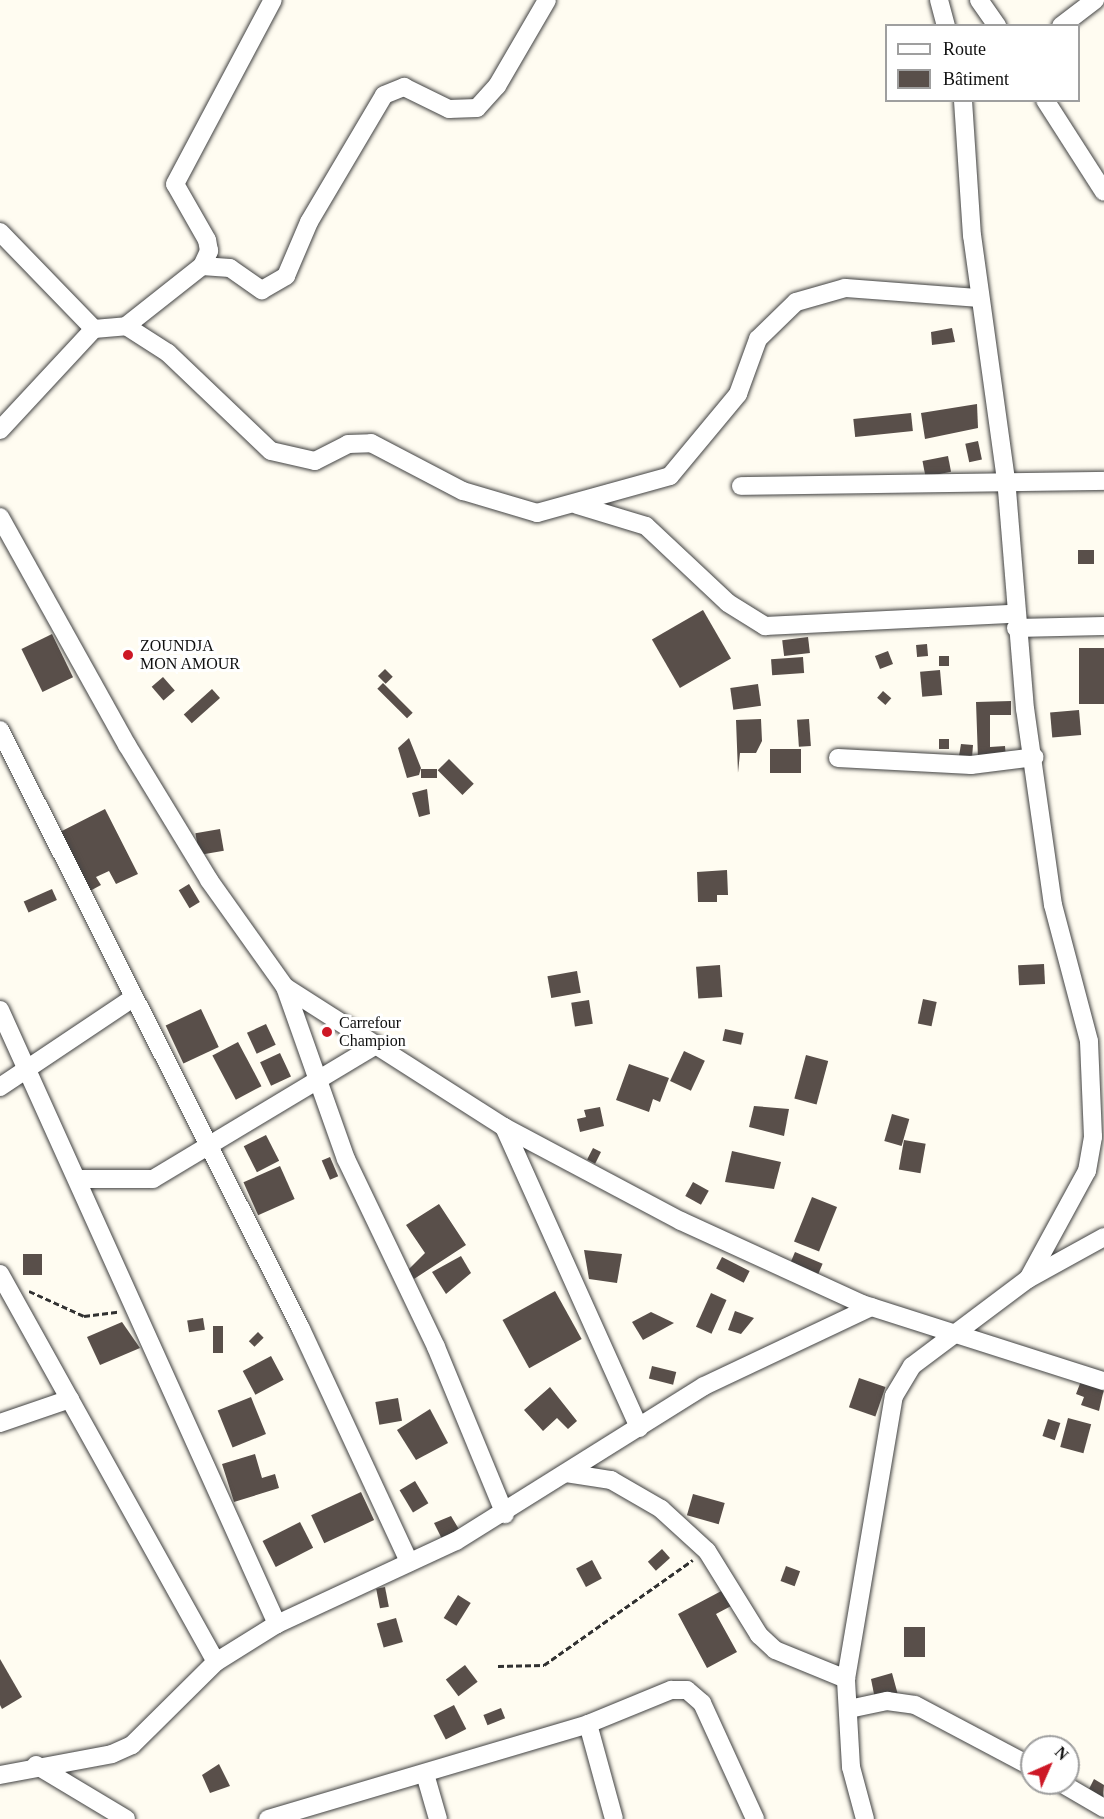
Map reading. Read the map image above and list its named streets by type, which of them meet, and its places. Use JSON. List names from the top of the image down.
{
  "places": ["ZOUNDJA MON AMOUR", "Carrefour Champion"],
  "legend": ["Route", "Bâtiment"],
  "north": "top right"
}
